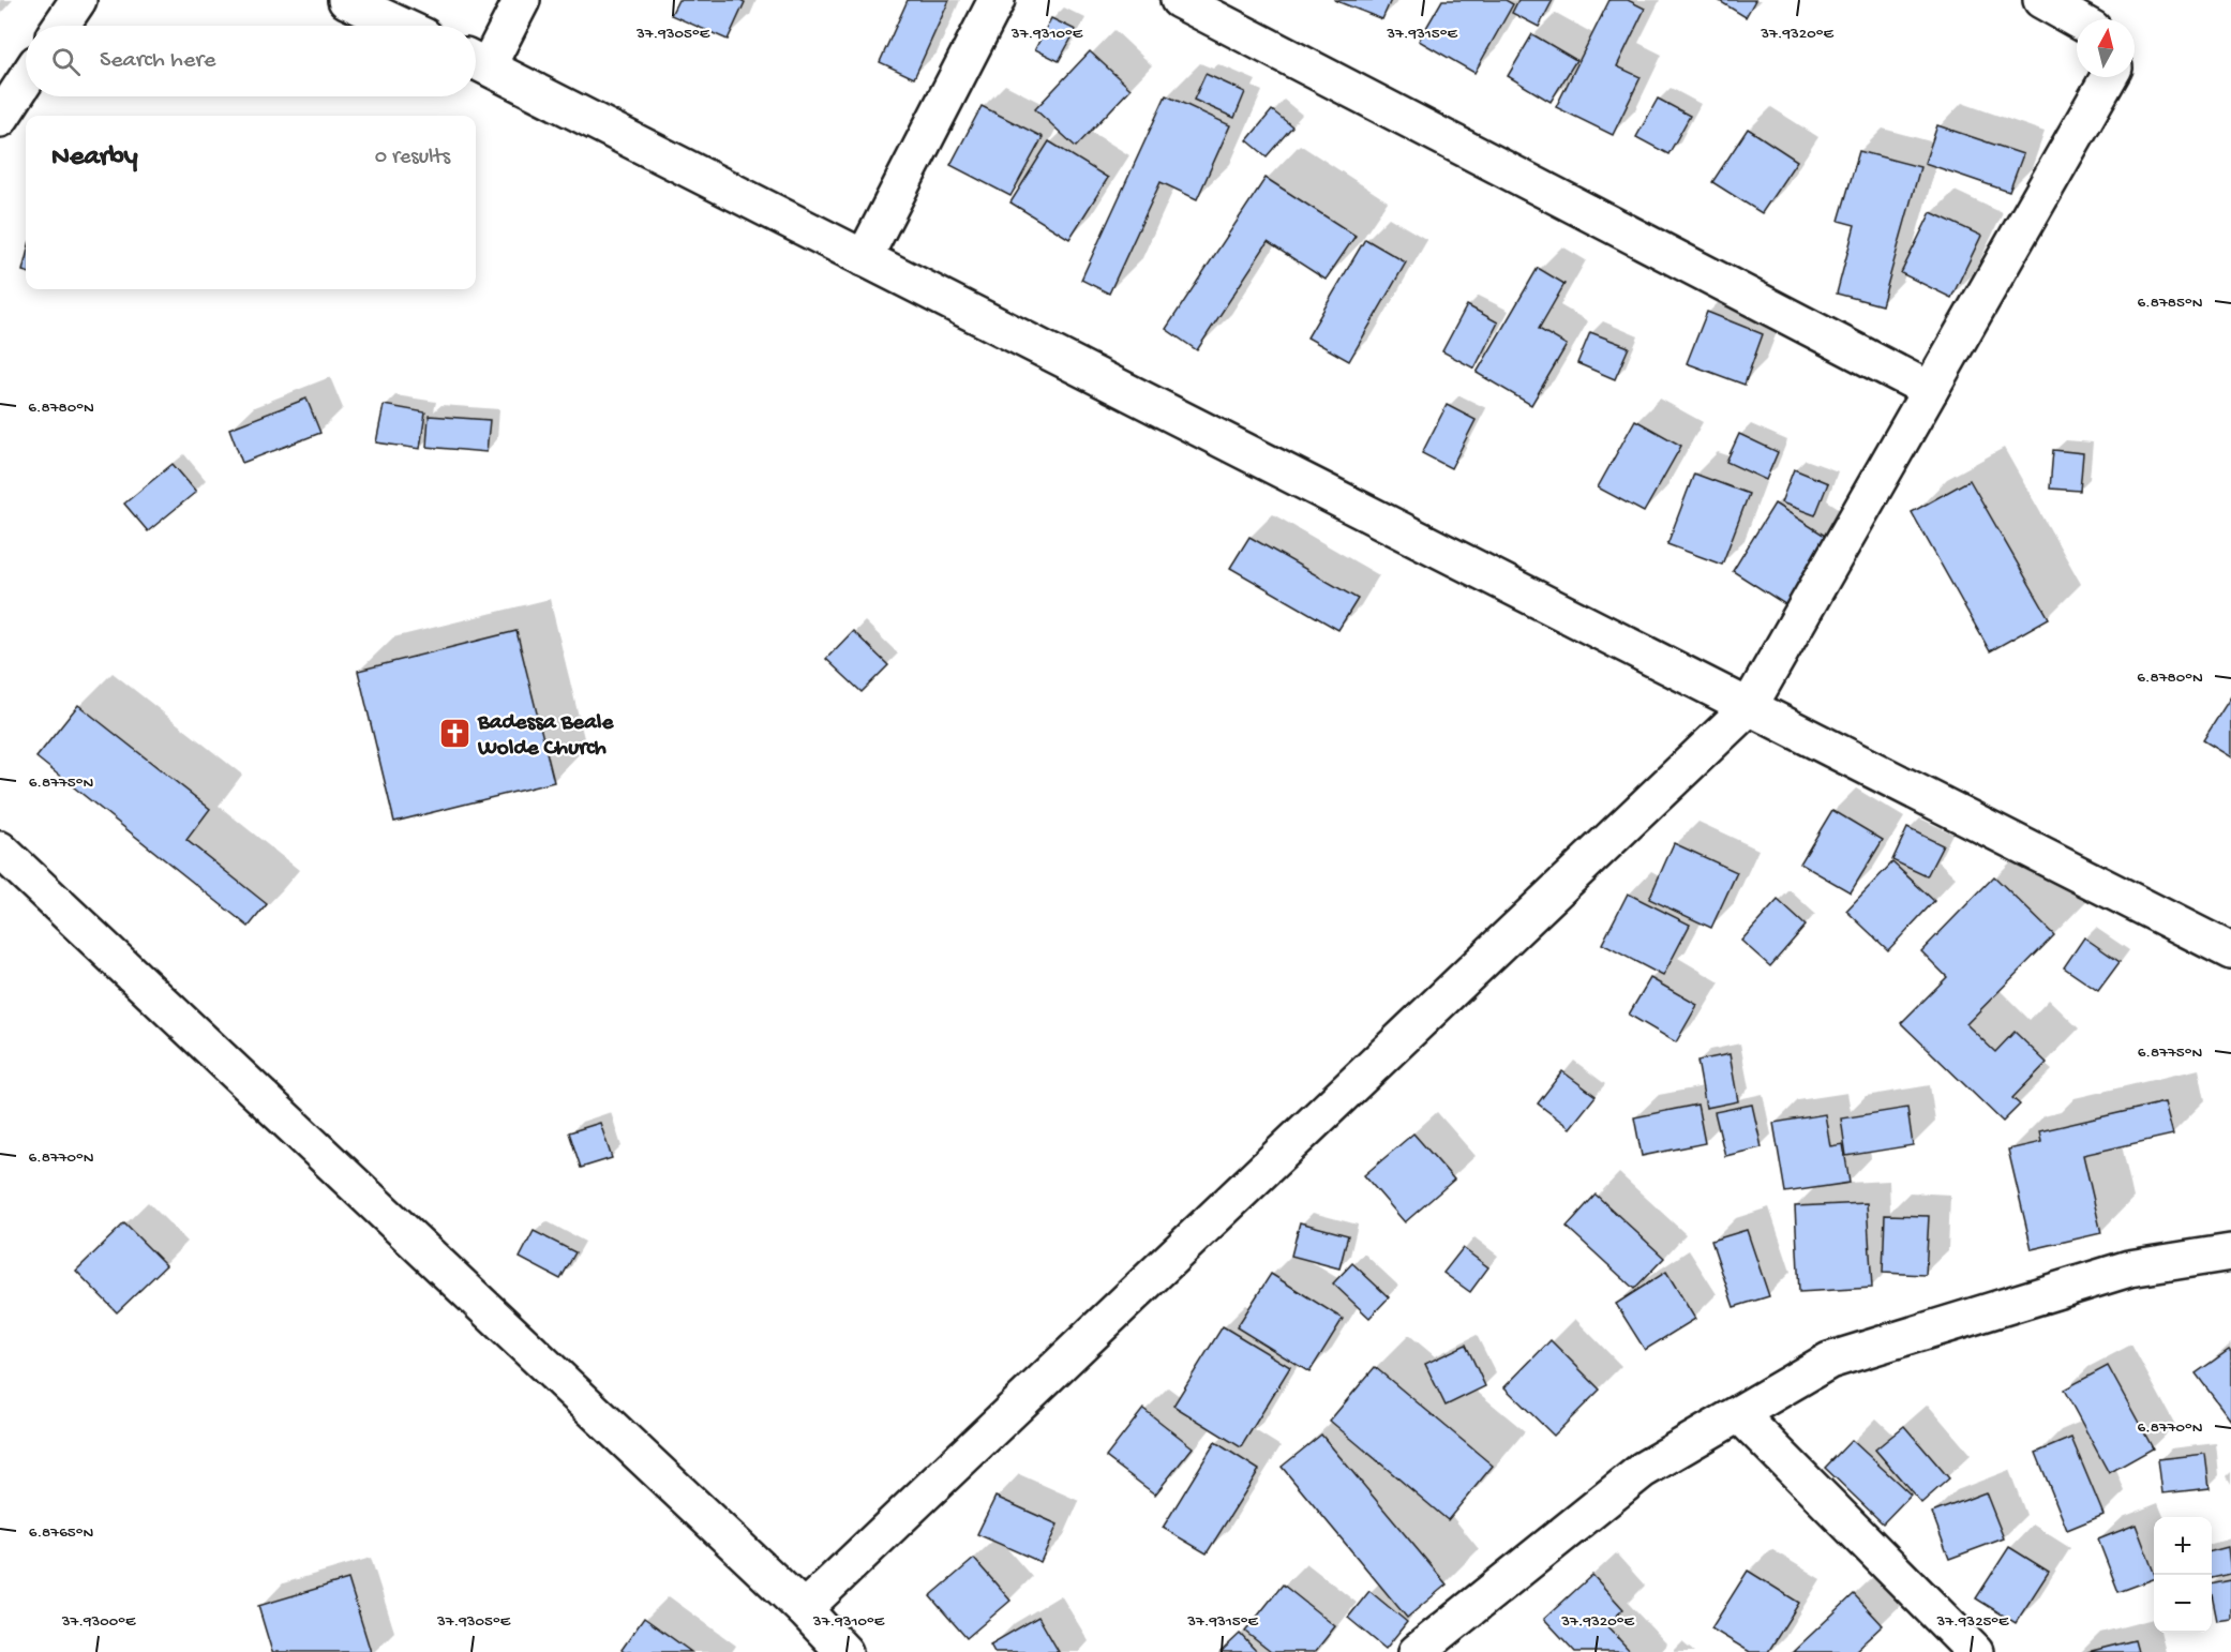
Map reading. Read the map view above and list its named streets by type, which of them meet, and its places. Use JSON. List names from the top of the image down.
{
  "places": {
    "church": ["Badessa Beale Wolde Church"]
  },
  "north": "top",
  "page": {
    "search": "Search here",
    "heading": ["Nearby", "0 results"],
    "map_buttons": ["+", "−"]
  },
  "coordinates": [
    "37.9305°E",
    "37.9310°E",
    "37.9315°E",
    "37.9320°E",
    "6.8785°N",
    "6.8780°N",
    "6.8775°N",
    "6.8770°N",
    "6.8765°N",
    "37.9300°E",
    "37.9325°E"
  ]
}
